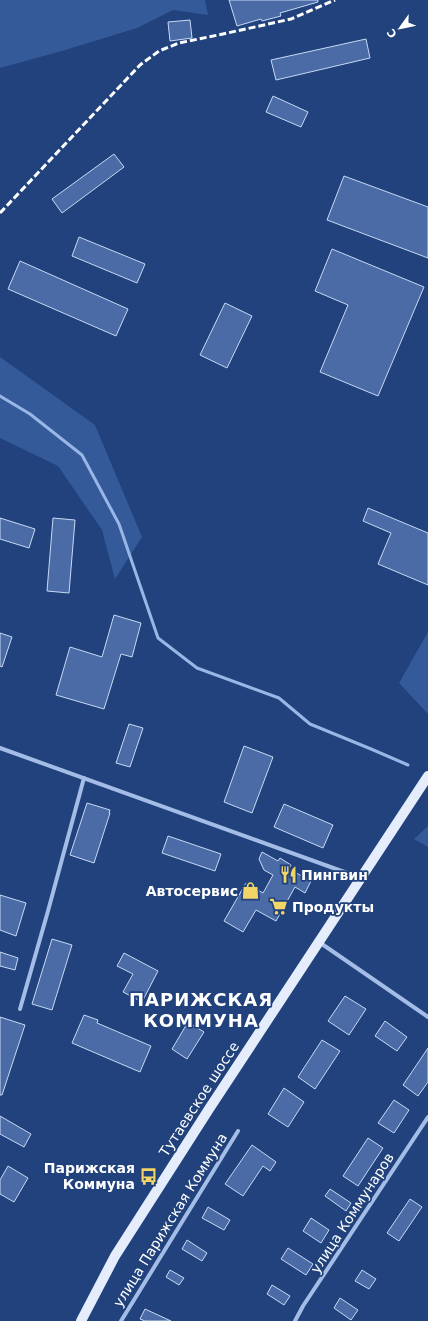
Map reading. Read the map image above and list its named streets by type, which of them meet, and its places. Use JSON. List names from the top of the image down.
{
  "streets": {
    "main road": ["Тутаевское шоссе"],
    "street": ["улица Коммунаров", "улица Парижская Коммуна"]
  },
  "districts": ["ПАРИЖСКАЯ КОММУНА"],
  "places": {
    "restaurant": ["Пингвин"],
    "shop": ["Автосервис"],
    "supermarket": ["Продукты"],
    "bus stop": ["Парижская Коммуна"]
  },
  "north": "bottom left"
}
